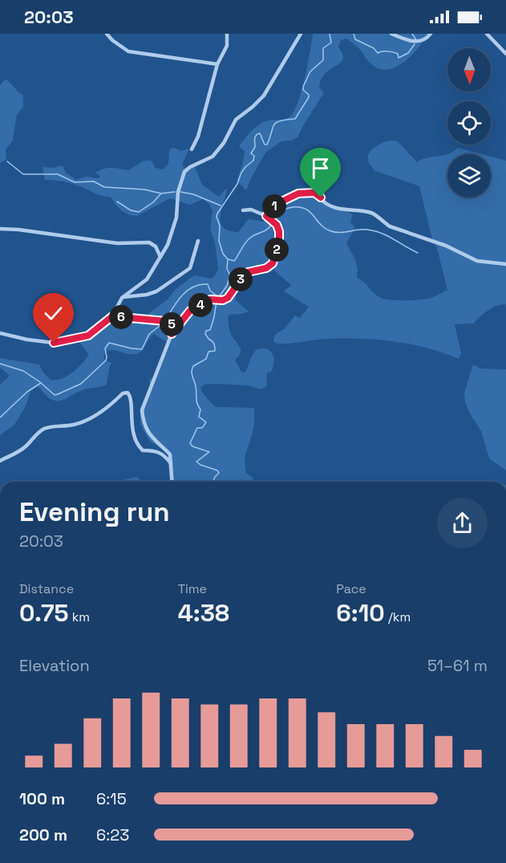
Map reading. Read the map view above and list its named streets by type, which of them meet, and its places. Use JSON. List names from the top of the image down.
{
  "north": "bottom",
  "page": {
    "status": "20:03",
    "pins": [
      "1",
      "2",
      "3",
      "4",
      "6",
      "5"
    ],
    "heading": ["Evening run", "20:03"],
    "stats": [
      ["Distance", "0.75 km"],
      ["Time", "4:38"],
      ["Pace", "6:10 /km"]
    ],
    "chart": ["Elevation", "51–61 m"],
    "list": [
      {
        "name": "100 m",
        "note": "6:15"
      },
      {
        "name": "200 m",
        "note": "6:23"
      }
    ]
  }
}
